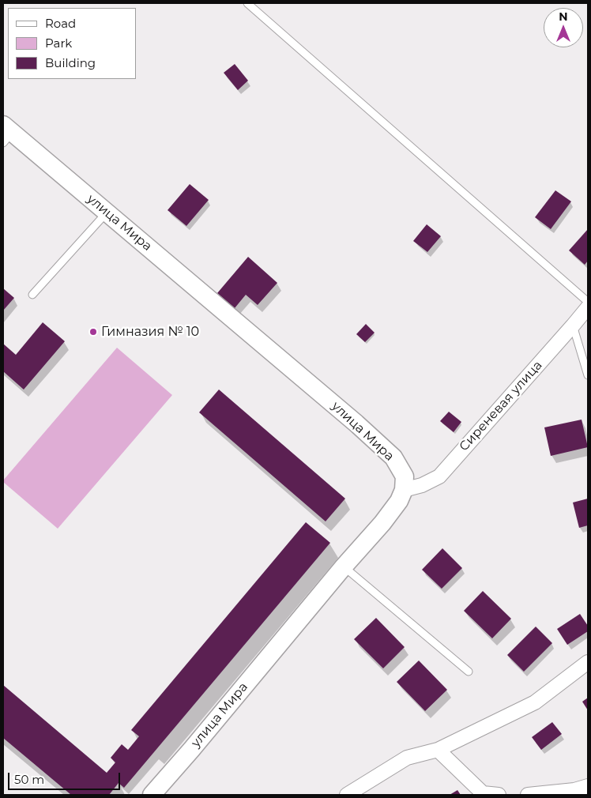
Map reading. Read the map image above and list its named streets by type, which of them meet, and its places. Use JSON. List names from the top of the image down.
{
  "streets": {
    "street": ["улица Мира", "Сиреневая улица"]
  },
  "crossings": [
    ["улица Мира", "Сиреневая улица"]
  ],
  "places": ["Гимназия № 10"],
  "legend": ["Road", "Park", "Building"],
  "scale_bar": "50 m",
  "north": "top"
}
